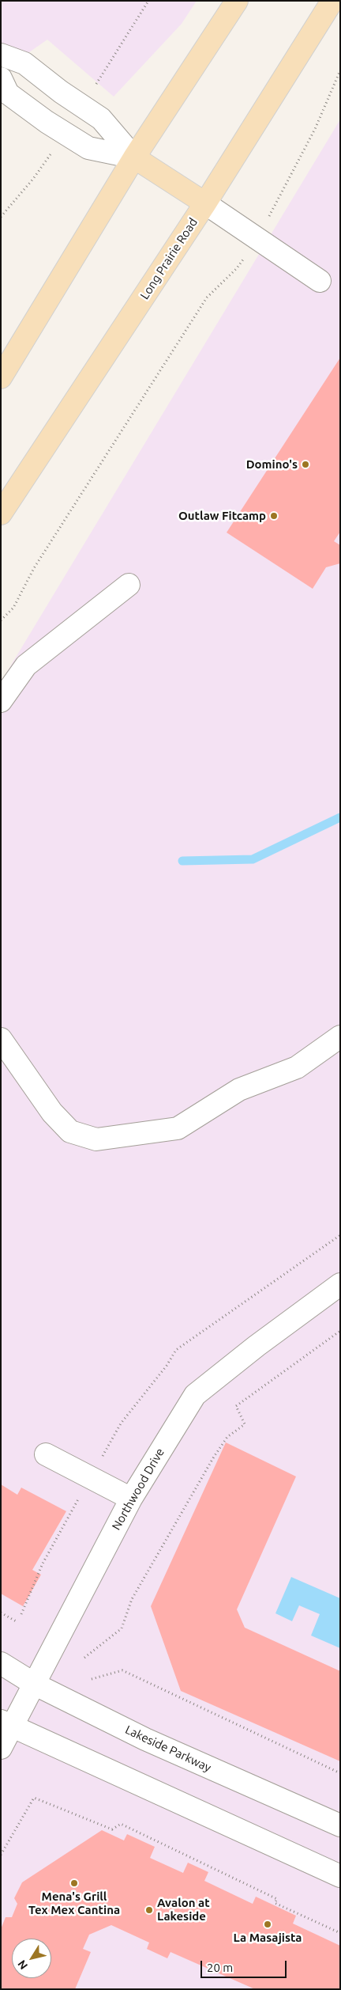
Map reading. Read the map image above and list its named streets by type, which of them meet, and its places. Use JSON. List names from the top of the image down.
{
  "streets": {
    "main road": ["Long Prairie Road"],
    "street": ["Northwood Drive", "Lakeside Parkway"]
  },
  "crossings": [
    ["Northwood Drive", "Lakeside Parkway"]
  ],
  "places": [
    "Domino's",
    "Outlaw Fitcamp",
    "Mena's Grill Tex Mex Cantina",
    "Avalon at Lakeside",
    "La Masajista"
  ],
  "scale_bar": "20 m",
  "north": "bottom left"
}
